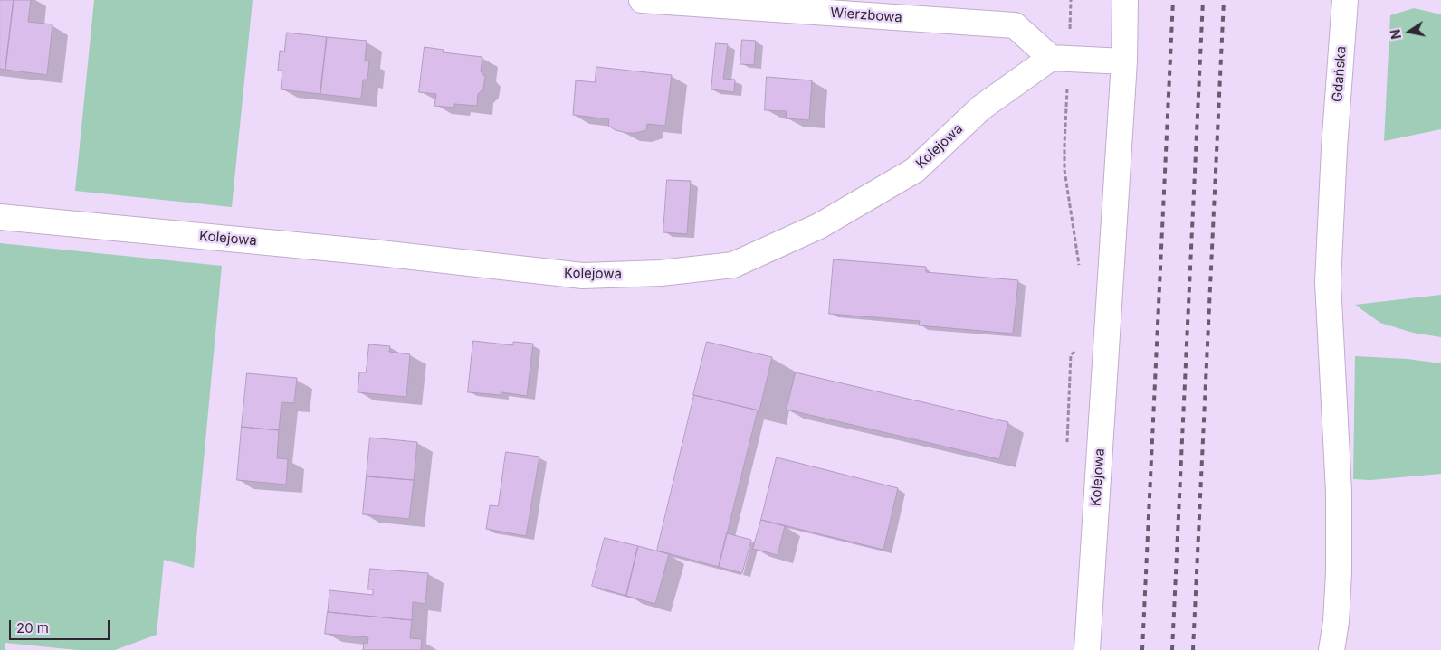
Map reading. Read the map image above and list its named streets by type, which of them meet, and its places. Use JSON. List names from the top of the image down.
{
  "streets": {
    "street": ["Wierzbowa", "Gdańska", "Kolejowa"]
  },
  "crossings": [
    ["Wierzbowa", "Kolejowa"]
  ],
  "scale_bar": "20 m",
  "north": "left"
}
